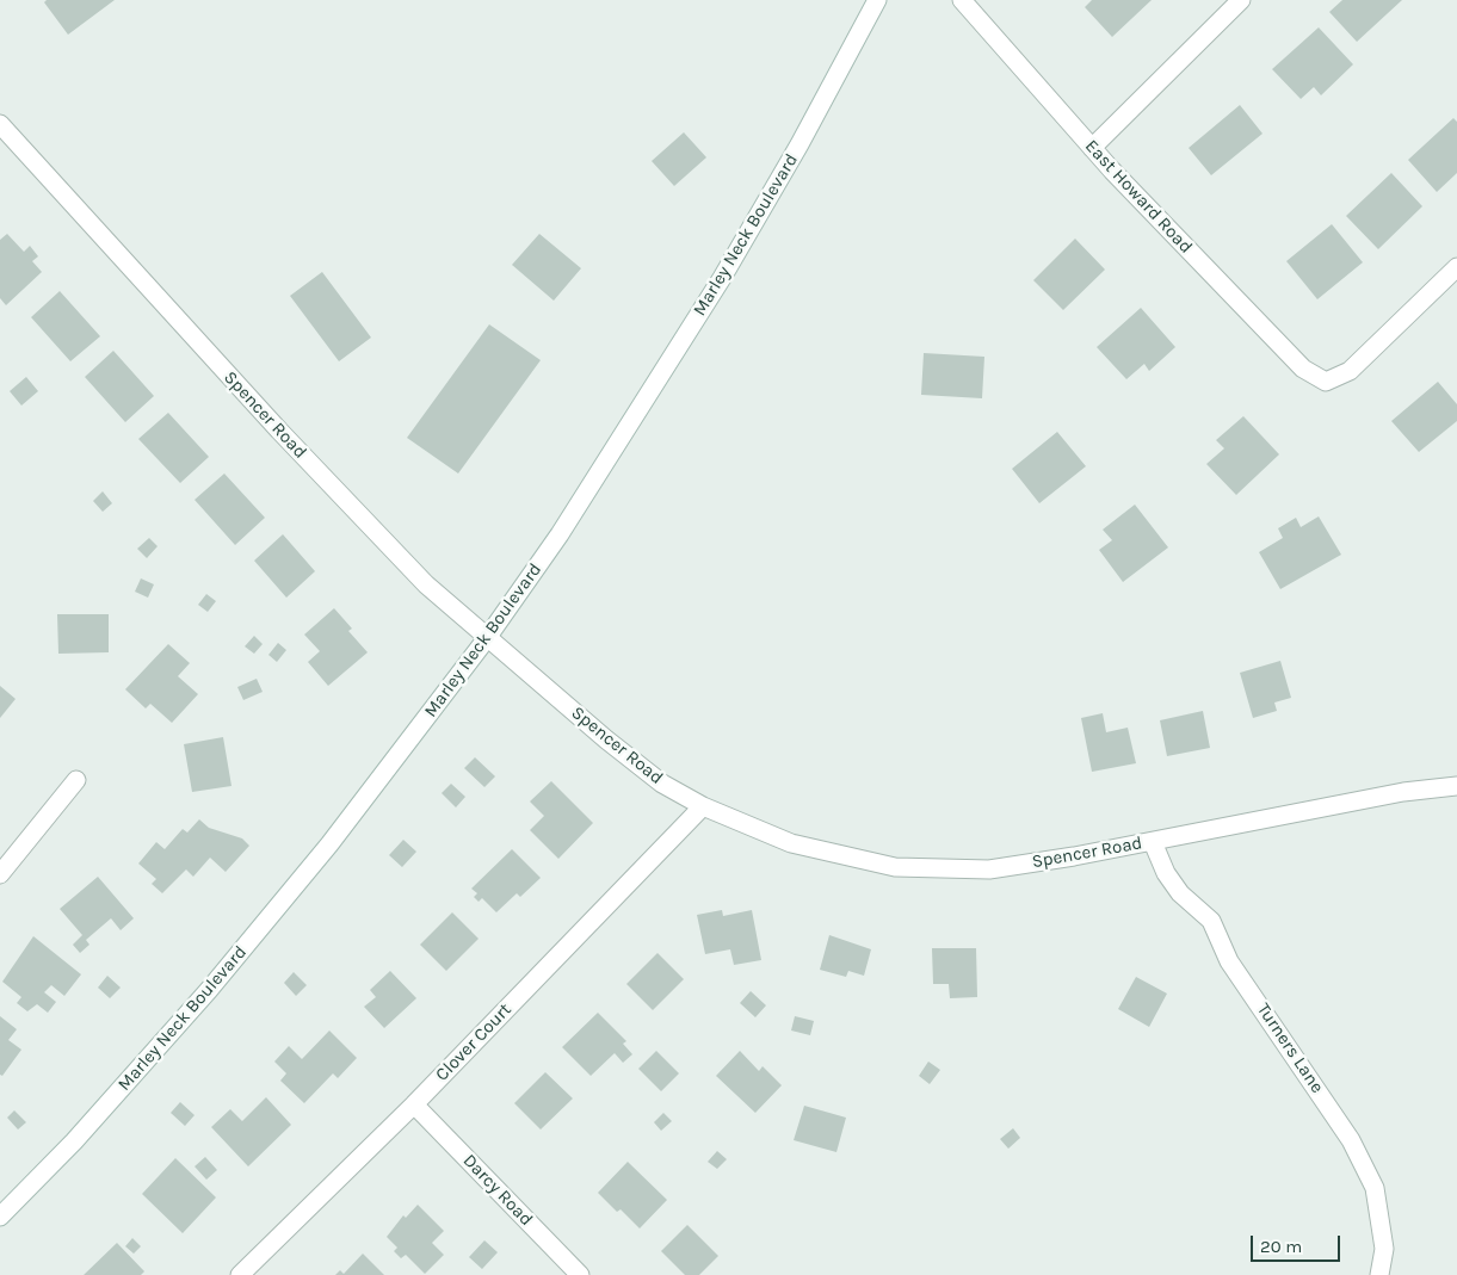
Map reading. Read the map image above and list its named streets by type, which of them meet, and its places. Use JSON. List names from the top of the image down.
{
  "streets": {
    "street": [
      "East Howard Road",
      "Marley Neck Boulevard",
      "Spencer Road",
      "Clover Court",
      "Turners Lane",
      "Darcy Road"
    ]
  },
  "crossings": [
    ["Marley Neck Boulevard", "Spencer Road"],
    ["Spencer Road", "Clover Court"],
    ["Spencer Road", "Turners Lane"],
    ["Clover Court", "Darcy Road"]
  ],
  "scale_bar": "20 m"
}
